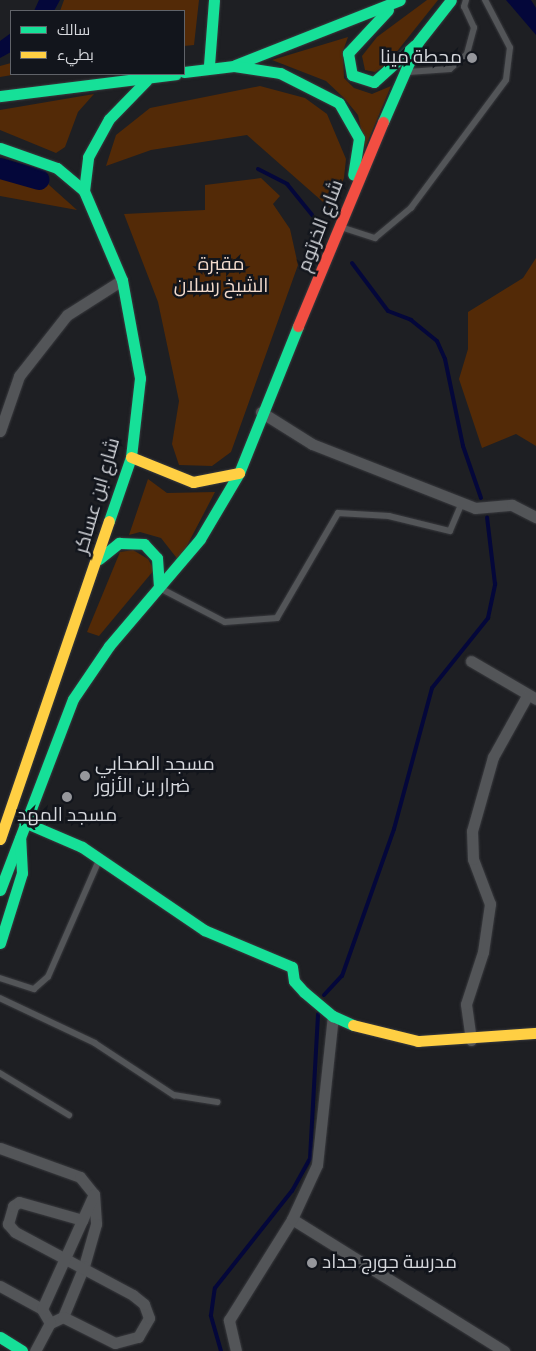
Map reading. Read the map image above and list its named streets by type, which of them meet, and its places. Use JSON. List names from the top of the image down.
{
  "streets": {
    "main road": ["شارع الخرتوم", "شارع ابن عساكر"]
  },
  "parks": ["مقبرة الشيخ رسلان"],
  "places": [
    "محطة مينا",
    "مسجد الصحابي ضرار بن الأزور",
    "مسجد المهد",
    "مدرسة جورج حداد"
  ],
  "legend": ["سالك", "بطيء"]
}
